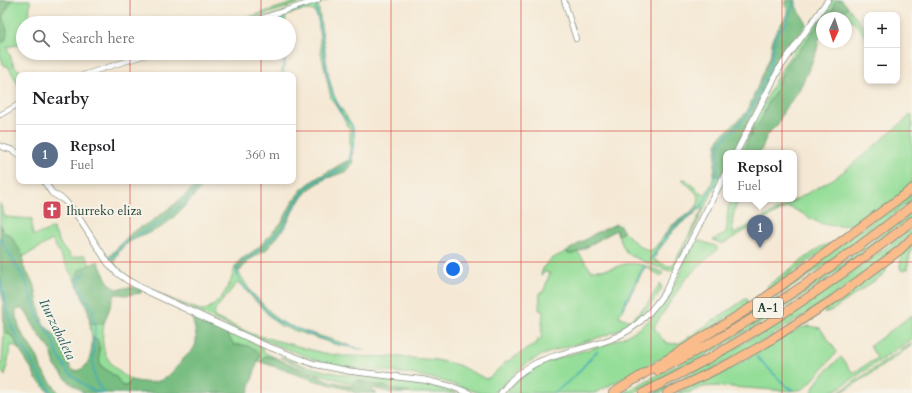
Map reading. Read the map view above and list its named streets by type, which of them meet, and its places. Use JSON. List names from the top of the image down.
{
  "streets": {
    "highway": ["A-1"]
  },
  "water": ["Iturzabaleta"],
  "places": {
    "church": ["Ihurreko eliza"]
  },
  "north": "bottom",
  "page": {
    "map_buttons": ["+", "−"],
    "search": "Search here",
    "heading": "Nearby",
    "list": [
      {
        "mark": "1",
        "name": "Repsol",
        "note": "Fuel",
        "value": "360 m"
      }
    ],
    "popup": ["Repsol", "Fuel"],
    "pins": "1"
  }
}
